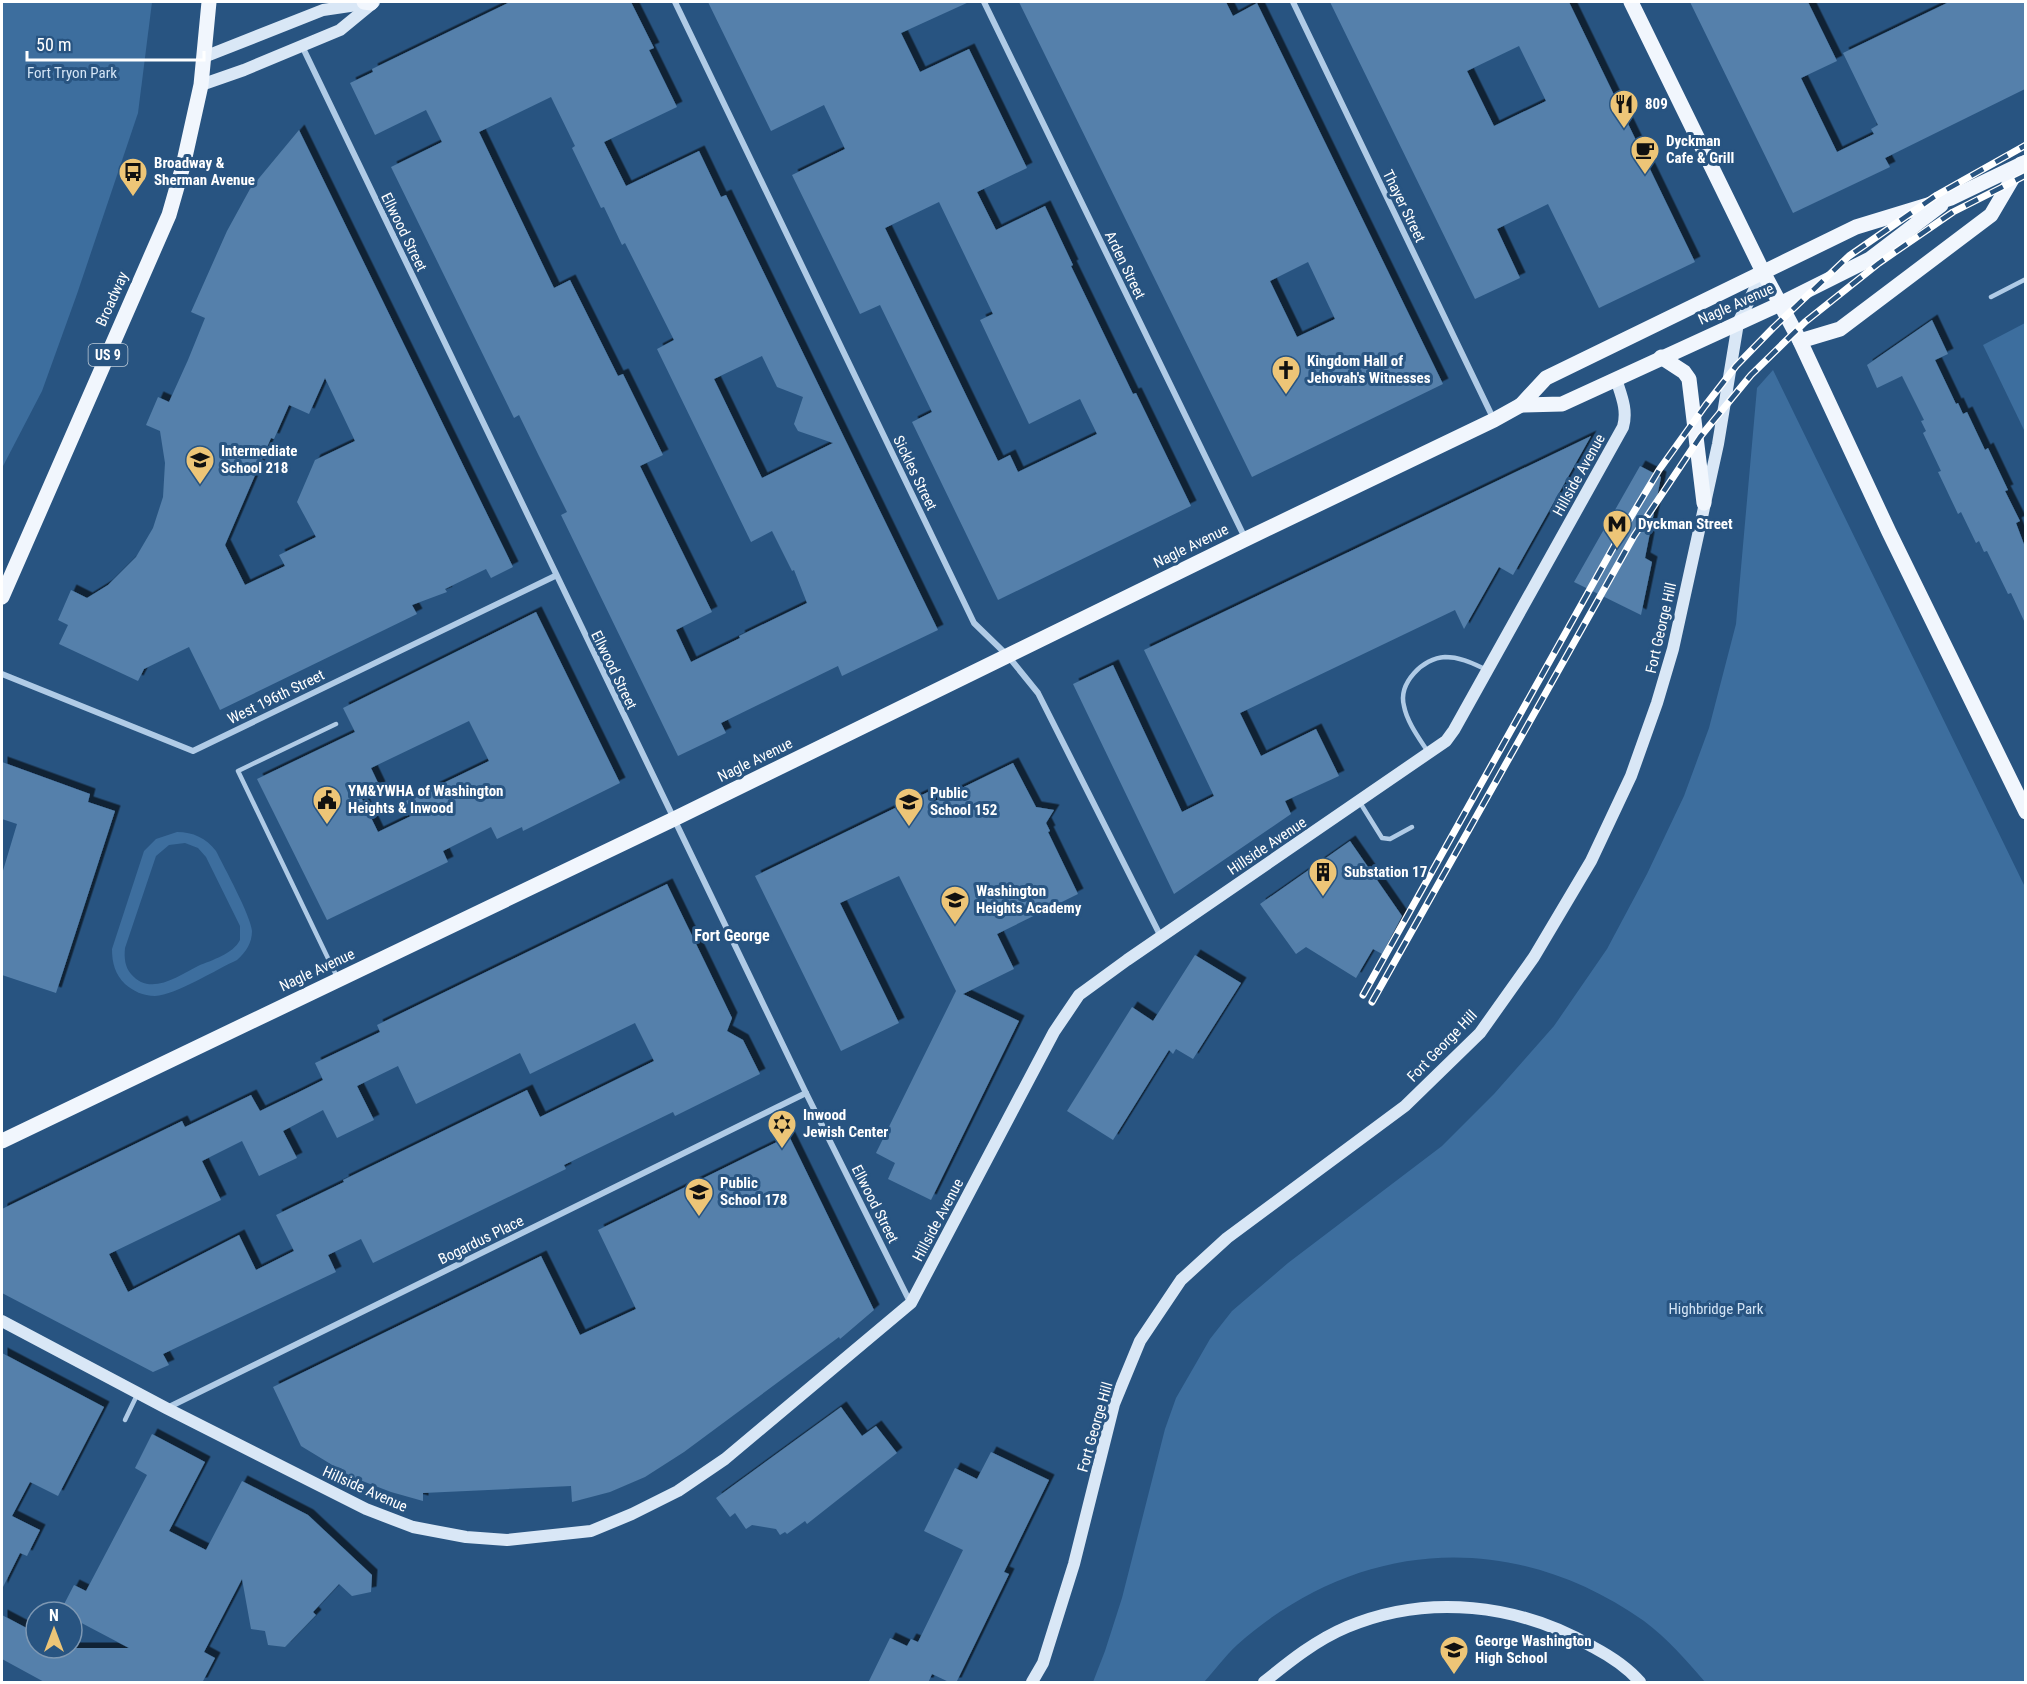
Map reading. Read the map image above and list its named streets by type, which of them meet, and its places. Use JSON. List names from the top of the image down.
{
  "streets": {
    "main road": [
      "Broadway",
      "Nagle Avenue",
      "US 9",
      "Hillside Avenue",
      "Fort George Hill"
    ],
    "street": [
      "Thayer Street",
      "Ellwood Street",
      "Arden Street",
      "Sickles Street",
      "West 196th Street",
      "Bogardus Place"
    ]
  },
  "crossings": [
    ["Thayer Street", "Nagle Avenue"],
    ["Ellwood Street", "Nagle Avenue"],
    ["Ellwood Street", "Hillside Avenue"],
    ["Ellwood Street", "West 196th Street"],
    ["Ellwood Street", "Bogardus Place"],
    ["Arden Street", "Nagle Avenue"],
    ["Nagle Avenue", "Sickles Street"],
    ["Nagle Avenue", "Hillside Avenue"],
    ["Nagle Avenue", "Fort George Hill"],
    ["Sickles Street", "Hillside Avenue"],
    ["Hillside Avenue", "Bogardus Place"]
  ],
  "districts": ["Fort George"],
  "parks": ["Fort Tryon Park", "Highbridge Park"],
  "places": {
    "restaurant": ["809"],
    "cafe": ["Dyckman Cafe & Grill"],
    "bus stop": ["Broadway & Sherman Avenue"],
    "church": ["Kingdom Hall of Jehovah's Witnesses"],
    "school or university": [
      "Intermediate School 218",
      "Public School 152",
      "Washington Heights Academy",
      "Public School 178",
      "George Washington High School"
    ],
    "metro station": ["Dyckman Street"],
    "public building": ["YM&YWHA of Washington Heights & Inwood"],
    "building": ["Substation 17"],
    "synagogue": ["Inwood Jewish Center"]
  },
  "scale_bar": "50 m",
  "north": "top"
}
